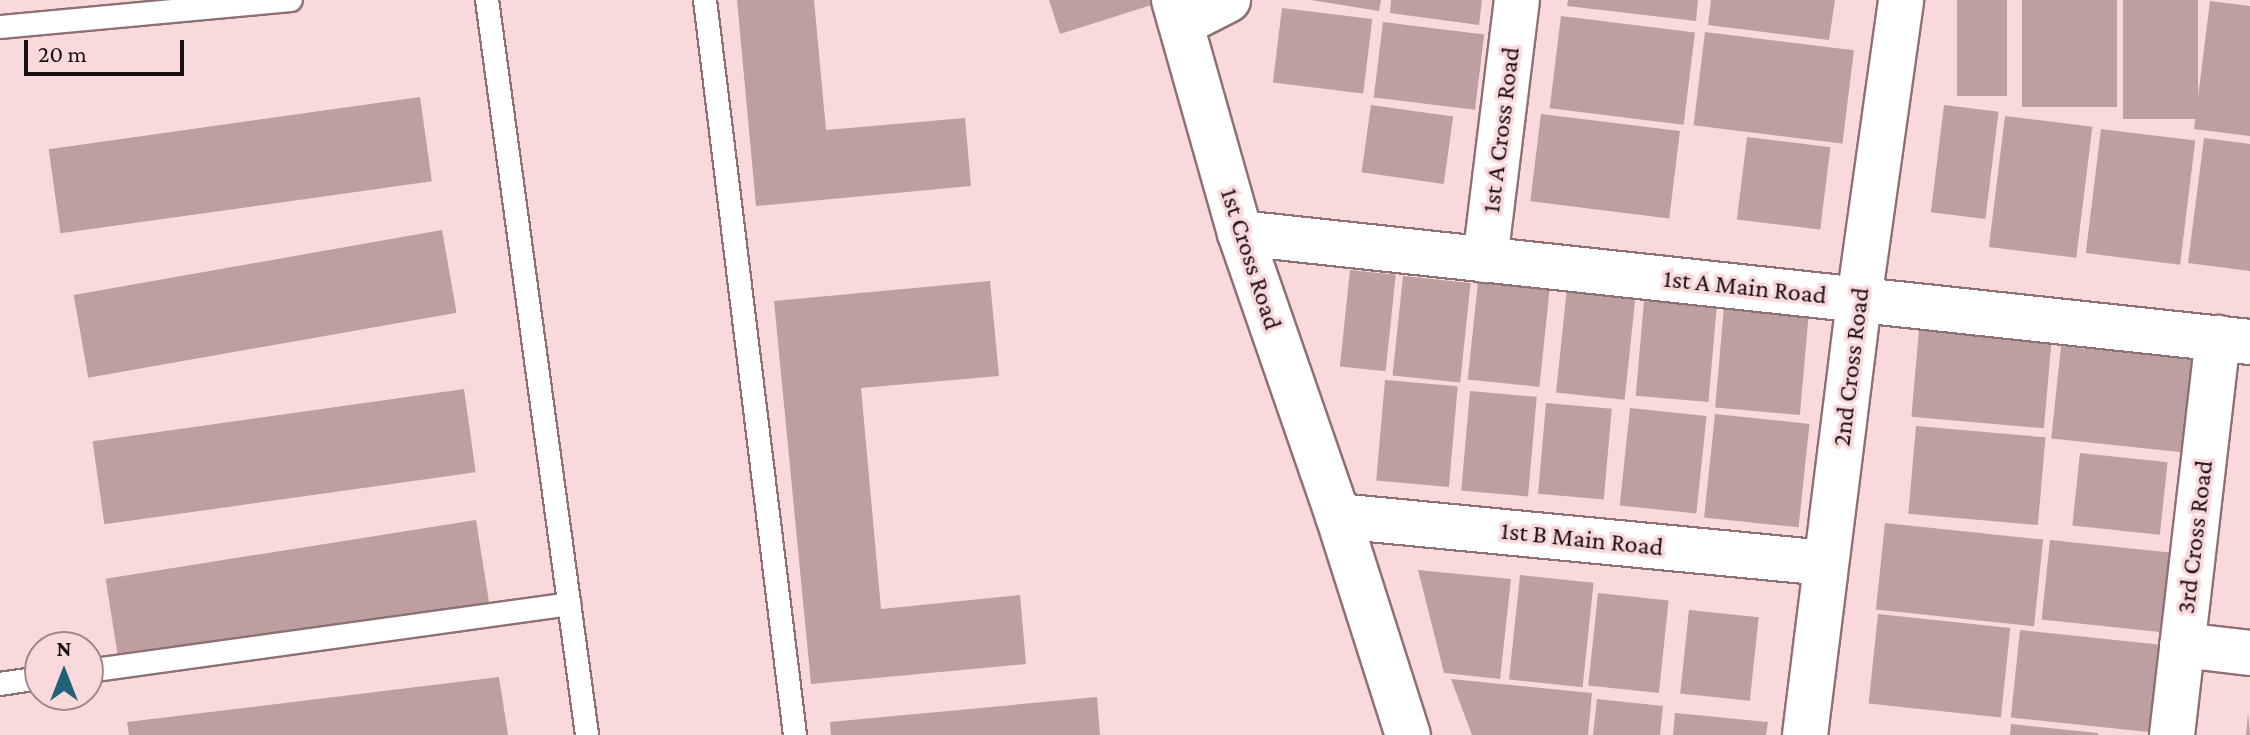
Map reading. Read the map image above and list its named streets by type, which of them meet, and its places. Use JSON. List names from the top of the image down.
{
  "streets": {
    "street": [
      "1st A Cross Road",
      "1st Cross Road",
      "1st A Main Road",
      "2nd Cross Road",
      "3rd Cross Road",
      "1st B Main Road"
    ]
  },
  "crossings": [
    ["1st A Cross Road", "1st A Main Road"],
    ["1st Cross Road", "1st A Main Road"],
    ["1st Cross Road", "1st B Main Road"],
    ["1st A Main Road", "2nd Cross Road"],
    ["1st A Main Road", "3rd Cross Road"],
    ["2nd Cross Road", "1st B Main Road"]
  ],
  "scale_bar": "20 m",
  "north": "top"
}
